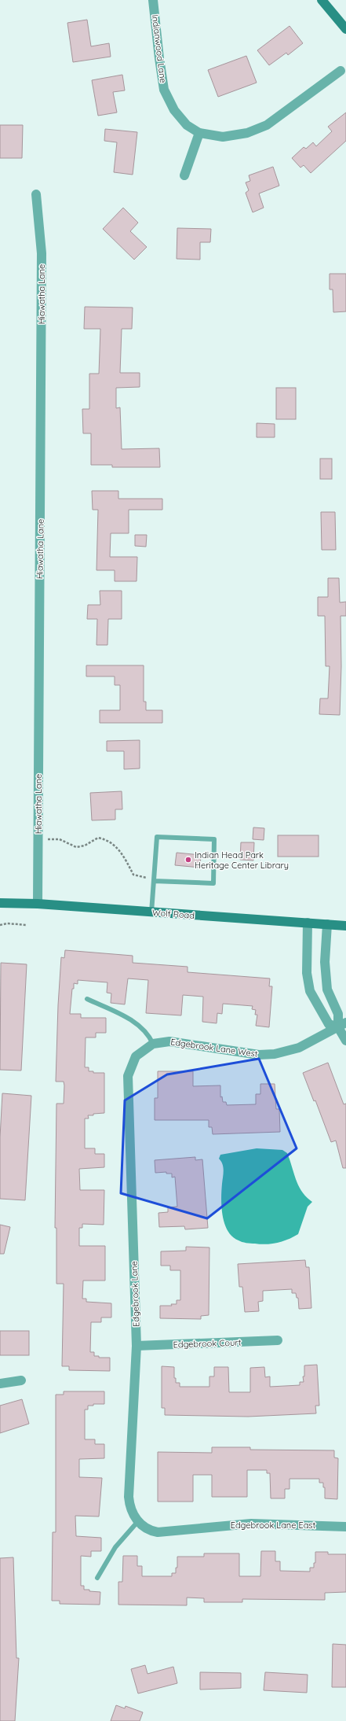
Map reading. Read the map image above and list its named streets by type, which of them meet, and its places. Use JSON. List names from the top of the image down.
{
  "streets": {
    "street": [
      "Indianwood Lane",
      "Hiawatha Lane",
      "Wolf Road",
      "Edgebrook Lane West",
      "Edgebrook Lane",
      "Edgebrook Court",
      "Edgebrook Lane East"
    ]
  },
  "crossings": [
    ["Hiawatha Lane", "Wolf Road"],
    ["Edgebrook Lane West", "Edgebrook Lane"],
    ["Edgebrook Lane", "Edgebrook Court"],
    ["Edgebrook Lane", "Edgebrook Lane East"]
  ],
  "places": ["Indian Head Park Heritage Center Library"]
}
